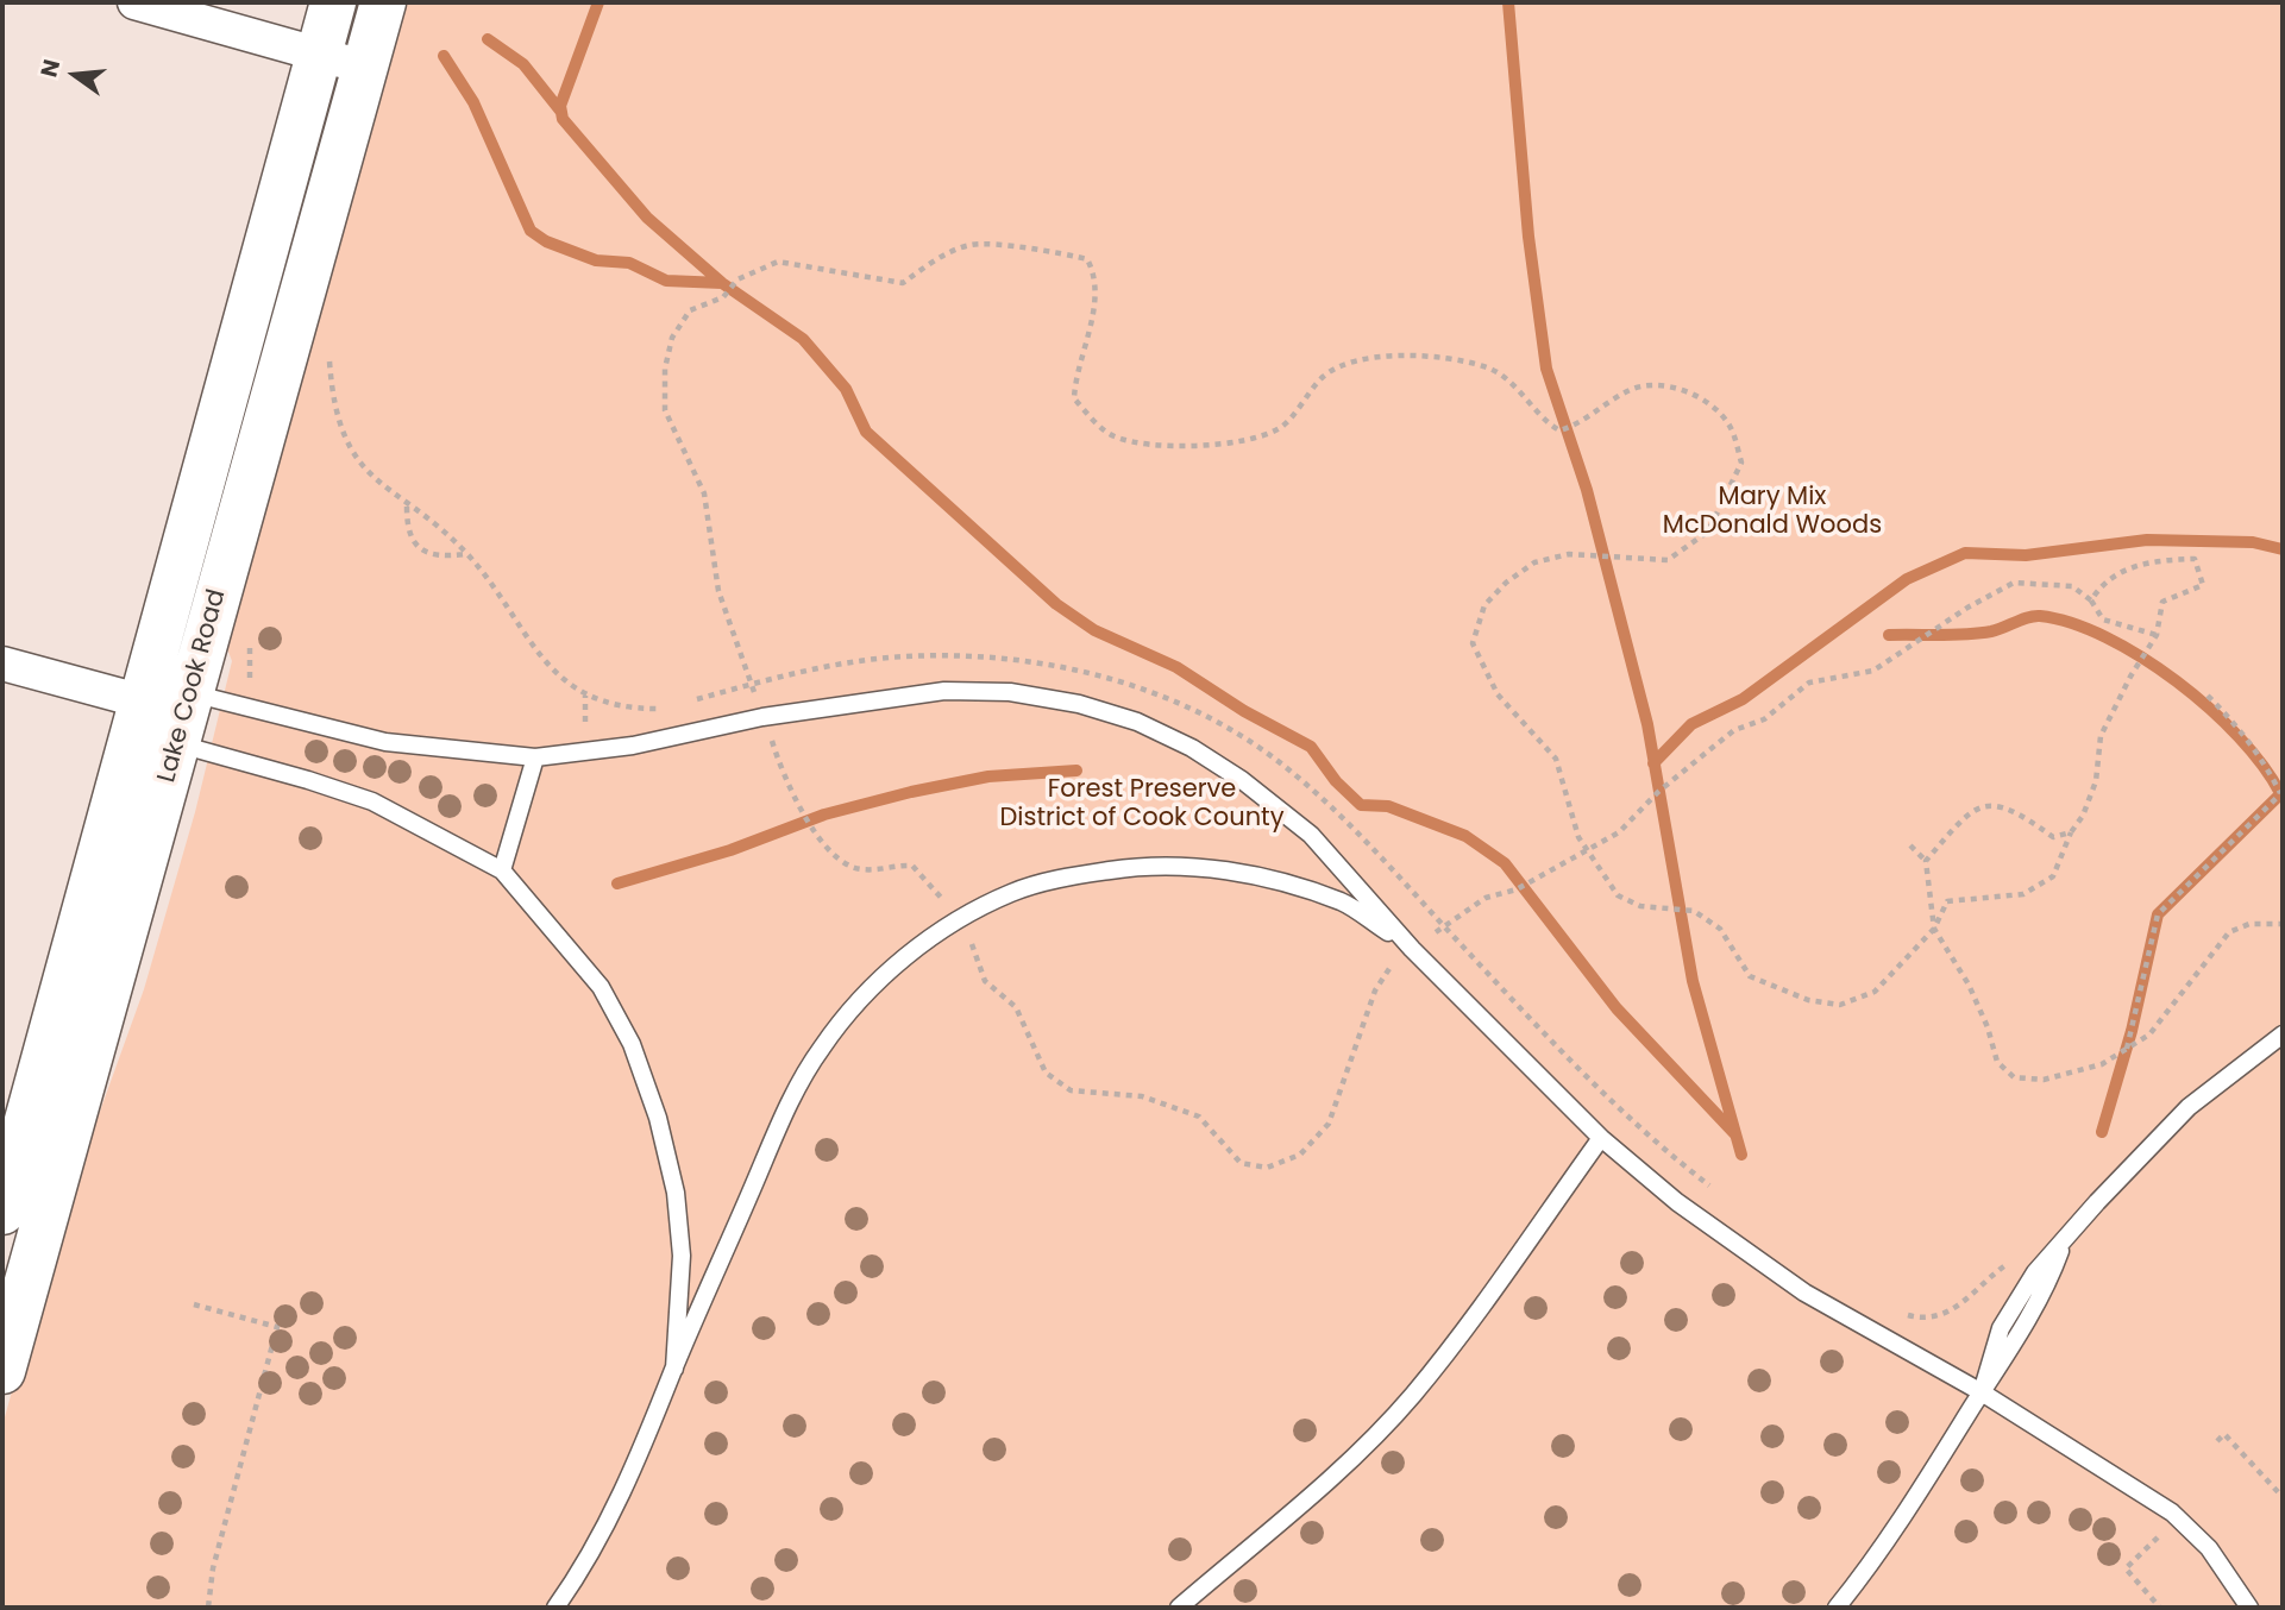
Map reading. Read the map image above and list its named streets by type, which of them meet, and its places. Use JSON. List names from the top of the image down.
{
  "streets": {
    "main road": ["Lake Cook Road"]
  },
  "parks": ["Mary Mix McDonald Woods", "Forest Preserve District of Cook County"],
  "north": "left"
}
